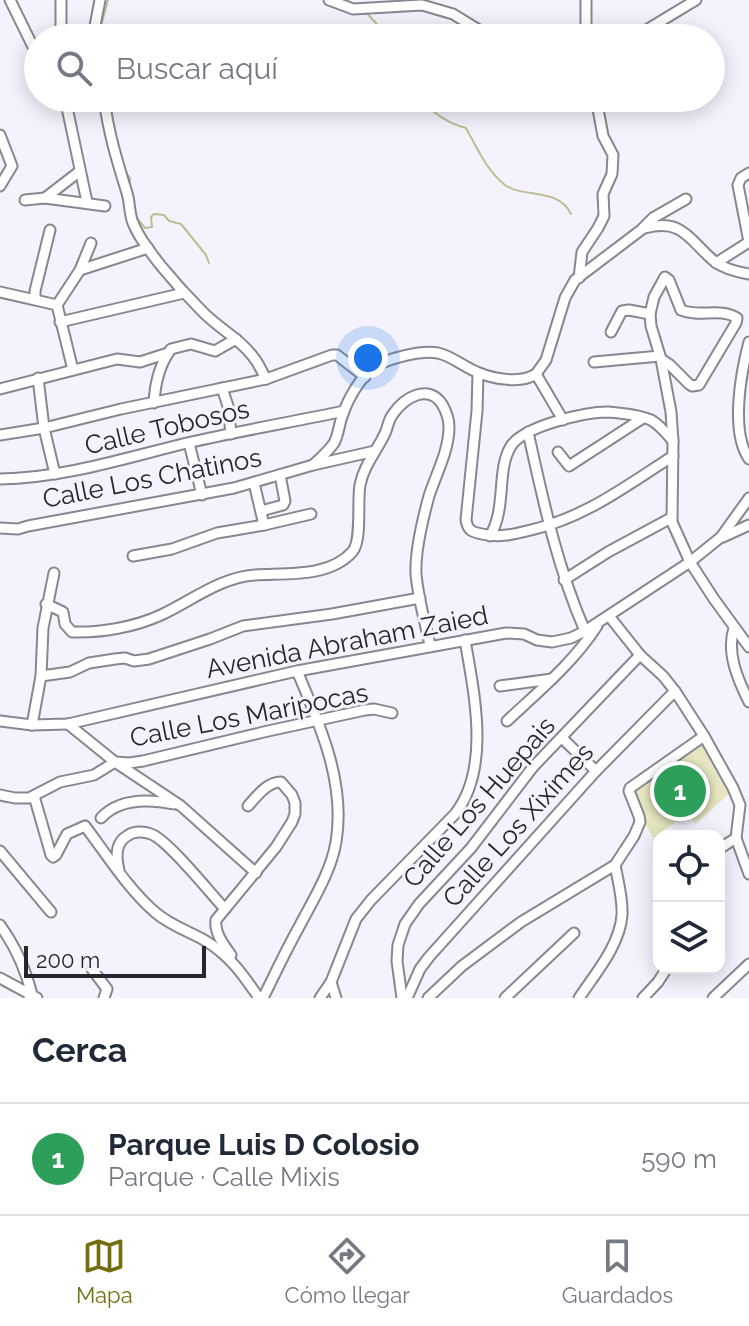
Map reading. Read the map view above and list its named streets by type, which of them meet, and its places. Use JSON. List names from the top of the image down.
{
  "streets": {
    "street": [
      "Calle Tobosos",
      "Calle Los Chatinos",
      "Avenida Abraham Zaied",
      "Calle Los Maripocas",
      "Calle Los Huepais",
      "Calle Los Xiximes"
    ]
  },
  "crossings": [
    ["Calle Los Huepais", "Calle Los Xiximes"]
  ],
  "scale_bar": "200 m",
  "page": {
    "search": "Buscar aquí",
    "pins": "1",
    "scale": "200 m",
    "heading": "Cerca",
    "list": [
      {
        "mark": "1",
        "name": "Parque Luis D Colosio",
        "note": "Parque · Calle Mixis",
        "value": "590 m"
      }
    ],
    "nav": ["Mapa", "Cómo llegar", "Guardados"]
  }
}
